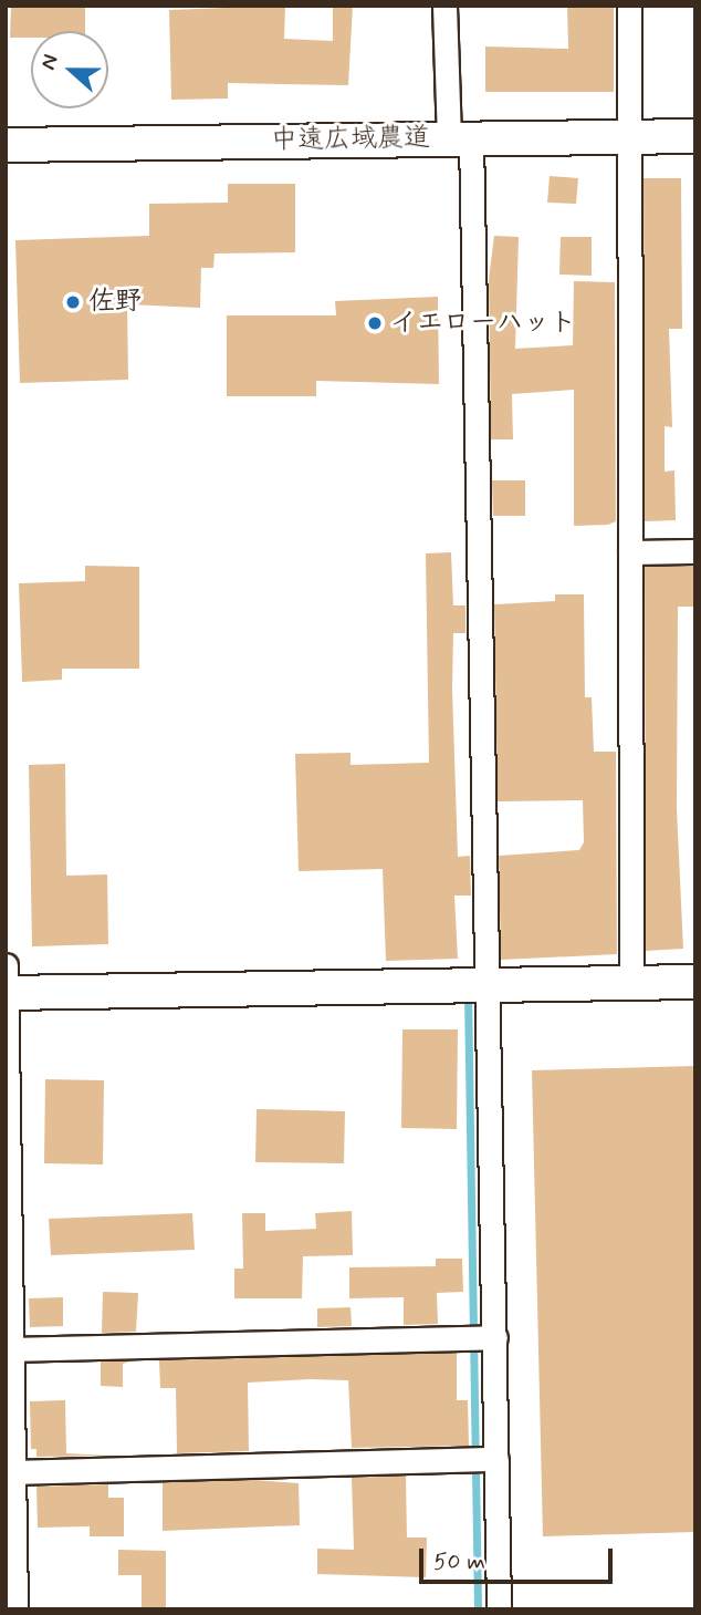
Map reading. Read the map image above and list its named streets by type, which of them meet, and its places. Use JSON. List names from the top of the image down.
{
  "streets": {
    "street": ["中遠広域農道"]
  },
  "places": ["佐野", "イエローハット"],
  "scale_bar": "50 m",
  "north": "left"
}
